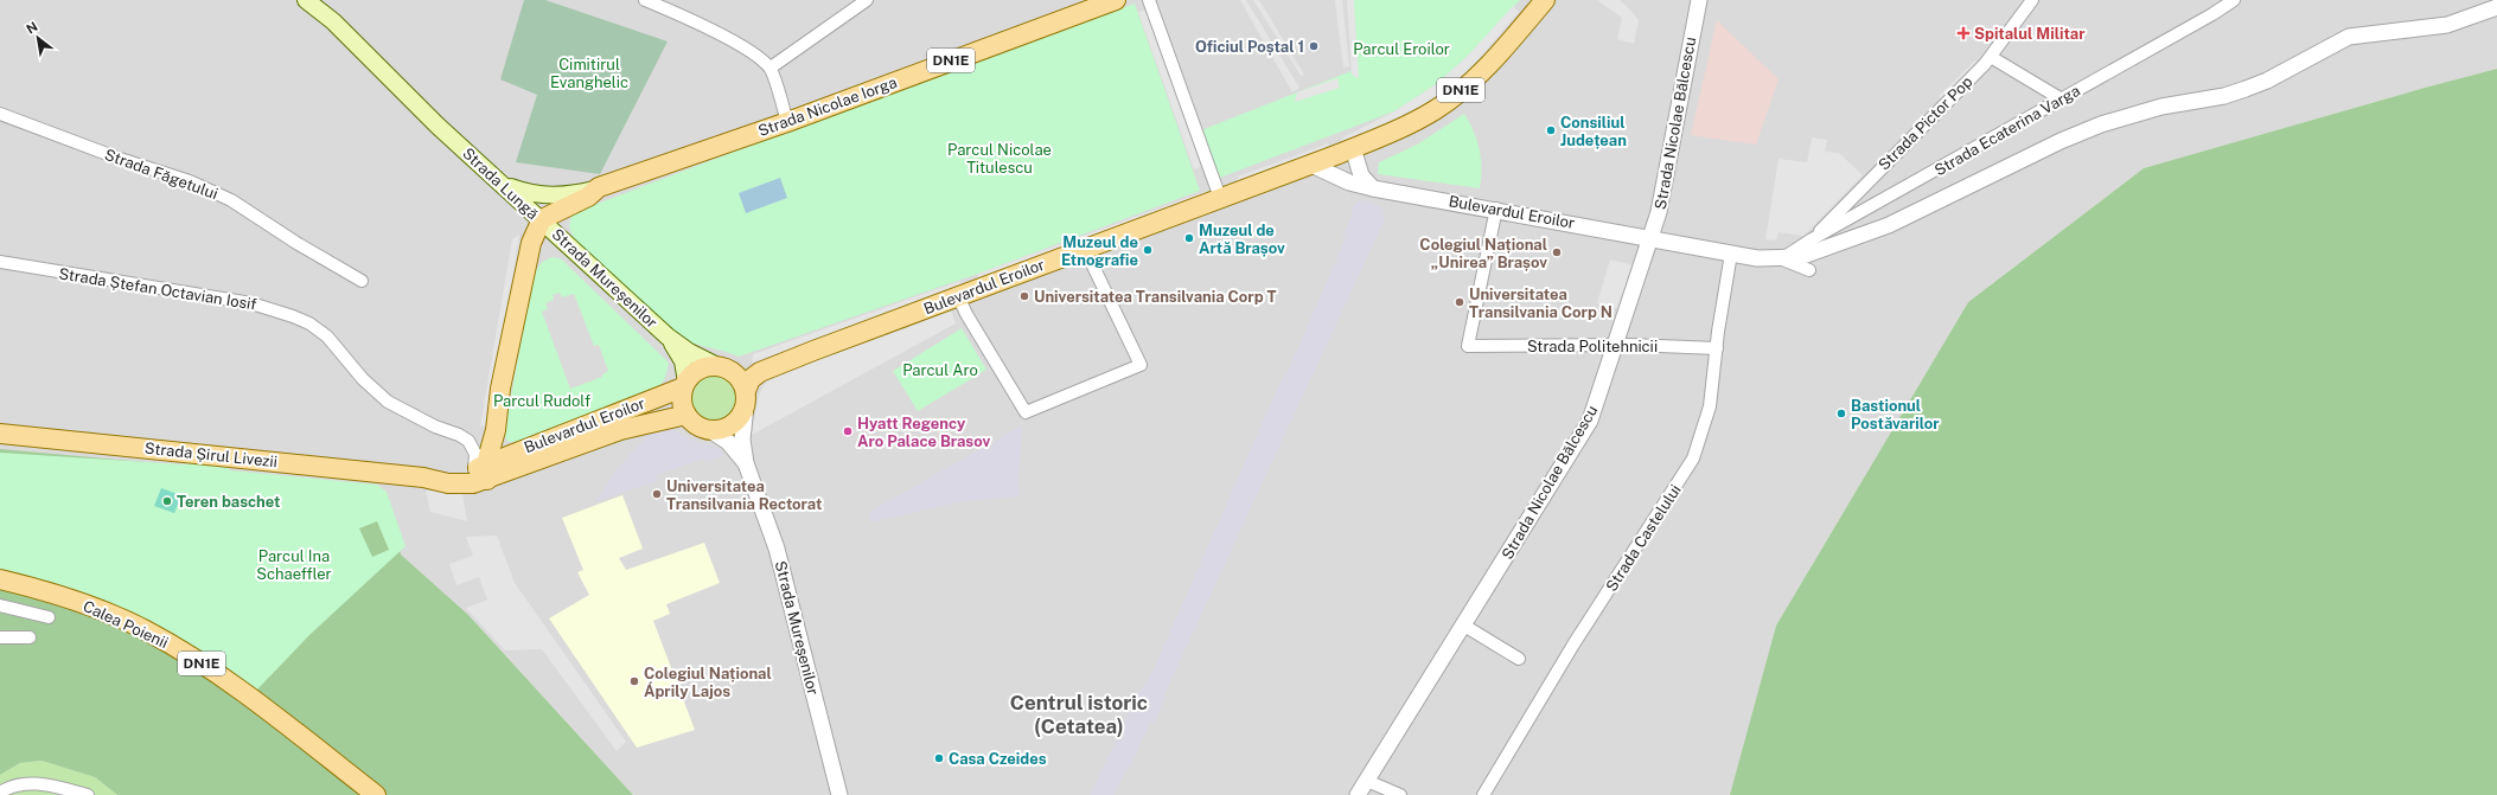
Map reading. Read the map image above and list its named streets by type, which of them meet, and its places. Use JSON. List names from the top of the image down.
{
  "streets": {
    "main road": [
      "DN1E",
      "Strada Nicolae Iorga",
      "Strada Lungă",
      "Bulevardul Eroilor",
      "Strada Mureșenilor",
      "Strada Șirul Livezii",
      "Calea Poienii"
    ],
    "street": [
      "Strada Nicolae Bălcescu",
      "Strada Pictor Pop",
      "Strada Ecaterina Varga",
      "Strada Făgetului",
      "Strada Ștefan Octavian Iosif",
      "Strada Politehnicii",
      "Strada Castelului"
    ]
  },
  "crossings": [
    ["DN1E", "Bulevardul Eroilor"],
    ["DN1E", "Strada Mureșenilor"],
    ["Strada Nicolae Iorga", "Strada Lungă"],
    ["Strada Nicolae Iorga", "Strada Mureșenilor"],
    ["Strada Nicolae Bălcescu", "Bulevardul Eroilor"],
    ["Strada Nicolae Bălcescu", "Strada Politehnicii"],
    ["Strada Pictor Pop", "Strada Ecaterina Varga"],
    ["Strada Ecaterina Varga", "Bulevardul Eroilor"],
    ["Strada Lungă", "Bulevardul Eroilor"],
    ["Strada Lungă", "Strada Mureșenilor"],
    ["Strada Lungă", "Strada Ștefan Octavian Iosif"],
    ["Strada Lungă", "Strada Șirul Livezii"],
    ["Bulevardul Eroilor", "Strada Mureșenilor"],
    ["Bulevardul Eroilor", "Strada Ștefan Octavian Iosif"],
    ["Bulevardul Eroilor", "Strada Politehnicii"],
    ["Bulevardul Eroilor", "Strada Șirul Livezii"],
    ["Bulevardul Eroilor", "Strada Castelului"],
    ["Strada Ștefan Octavian Iosif", "Strada Șirul Livezii"],
    ["Strada Politehnicii", "Strada Castelului"]
  ],
  "districts": ["Centrul istoric (Cetatea)"],
  "parks": [
    "Parcul Eroilor",
    "Cimitirul Evanghelic",
    "Parcul Nicolae Titulescu",
    "Parcul Aro",
    "Parcul Rudolf",
    "Parcul Ina Schaeffler"
  ],
  "places": {
    "health": ["Spitalul Militar"],
    "other": [
      "Oficiul Poștal 1",
      "Consiliul Județean",
      "Muzeul de Artă Brașov",
      "Muzeul de Etnografie",
      "Colegiul Național „Unirea” Brașov",
      "Universitatea Transilvania Corp T",
      "Universitatea Transilvania Corp N",
      "Bastionul Postăvarilor",
      "Hyatt Regency Aro Palace Brasov",
      "Universitatea Transilvania Rectorat",
      "Teren baschet",
      "Colegiul Național Áprily Lajos",
      "Casa Czeides"
    ]
  },
  "north": "top left"
}
